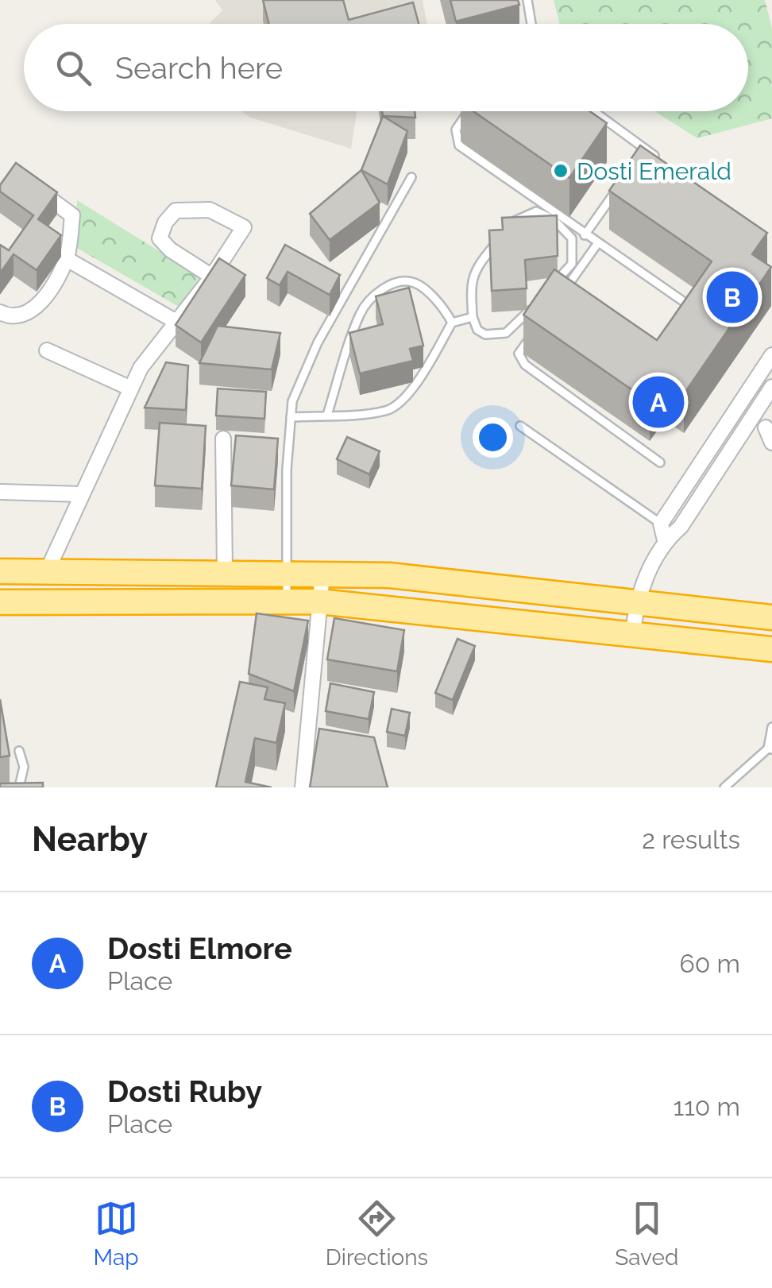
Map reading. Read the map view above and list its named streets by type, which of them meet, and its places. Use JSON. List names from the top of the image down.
{
  "places": ["Dosti Emerald"],
  "page": {
    "search": "Search here",
    "pins": ["B", "A"],
    "heading": ["Nearby", "2 results"],
    "list": [
      {
        "mark": "A",
        "name": "Dosti Elmore",
        "note": "Place",
        "value": "60 m"
      },
      {
        "mark": "B",
        "name": "Dosti Ruby",
        "note": "Place",
        "value": "110 m"
      }
    ],
    "nav": ["Map", "Directions", "Saved"]
  }
}
